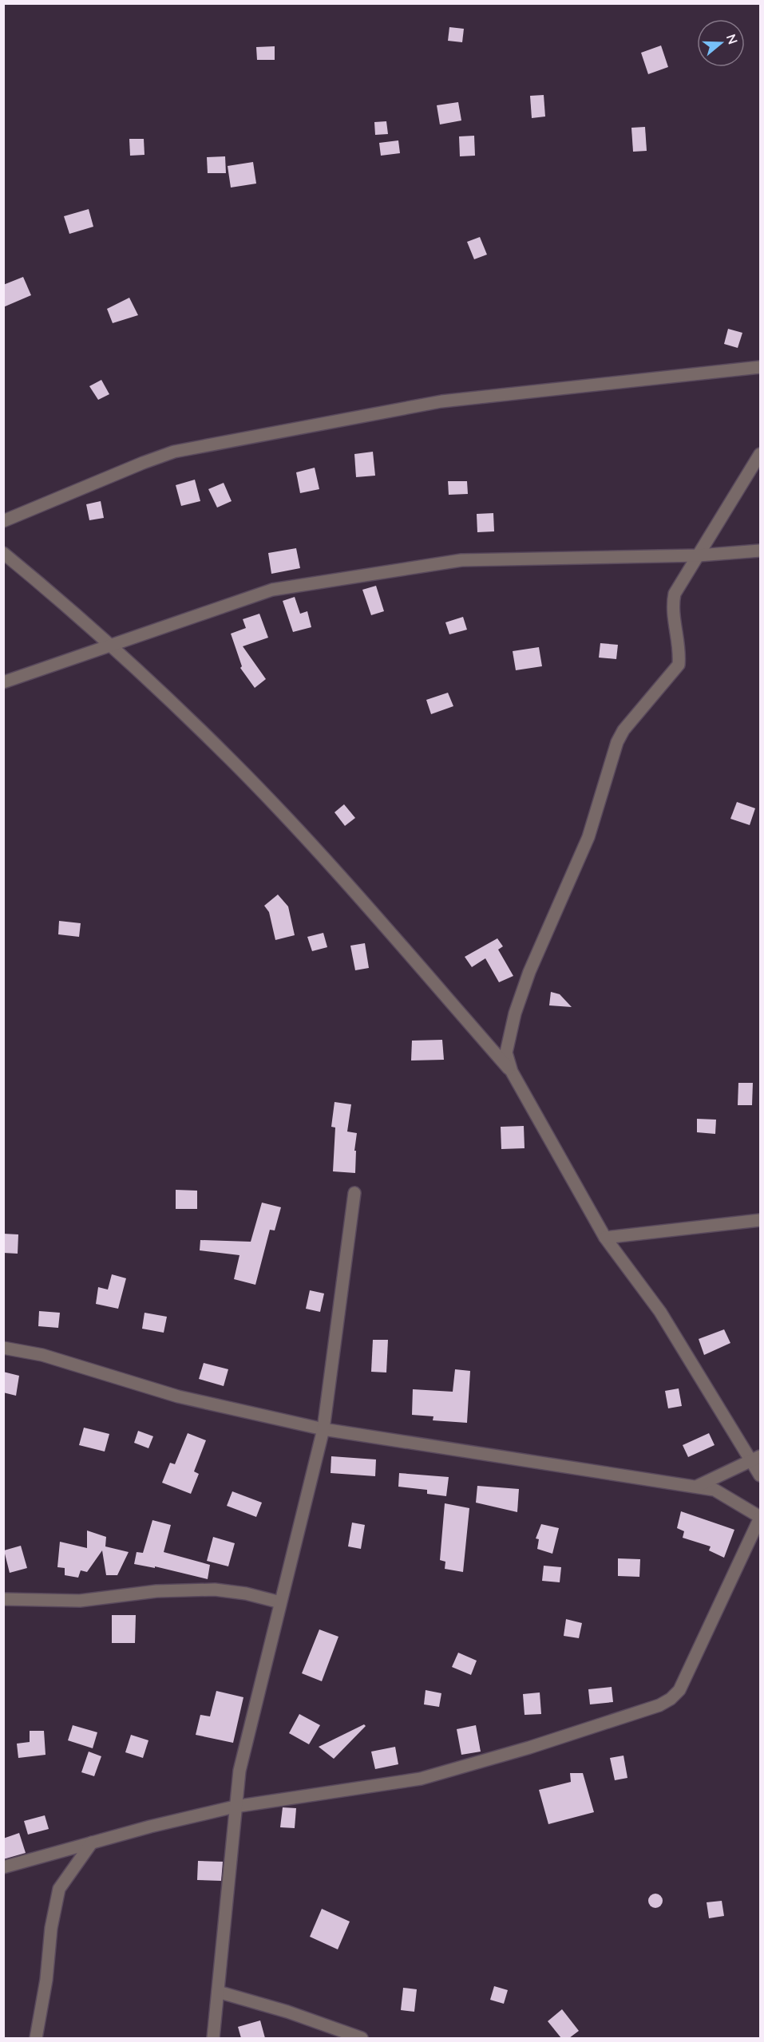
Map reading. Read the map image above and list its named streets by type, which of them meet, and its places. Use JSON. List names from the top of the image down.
{
  "north": "right"
}
